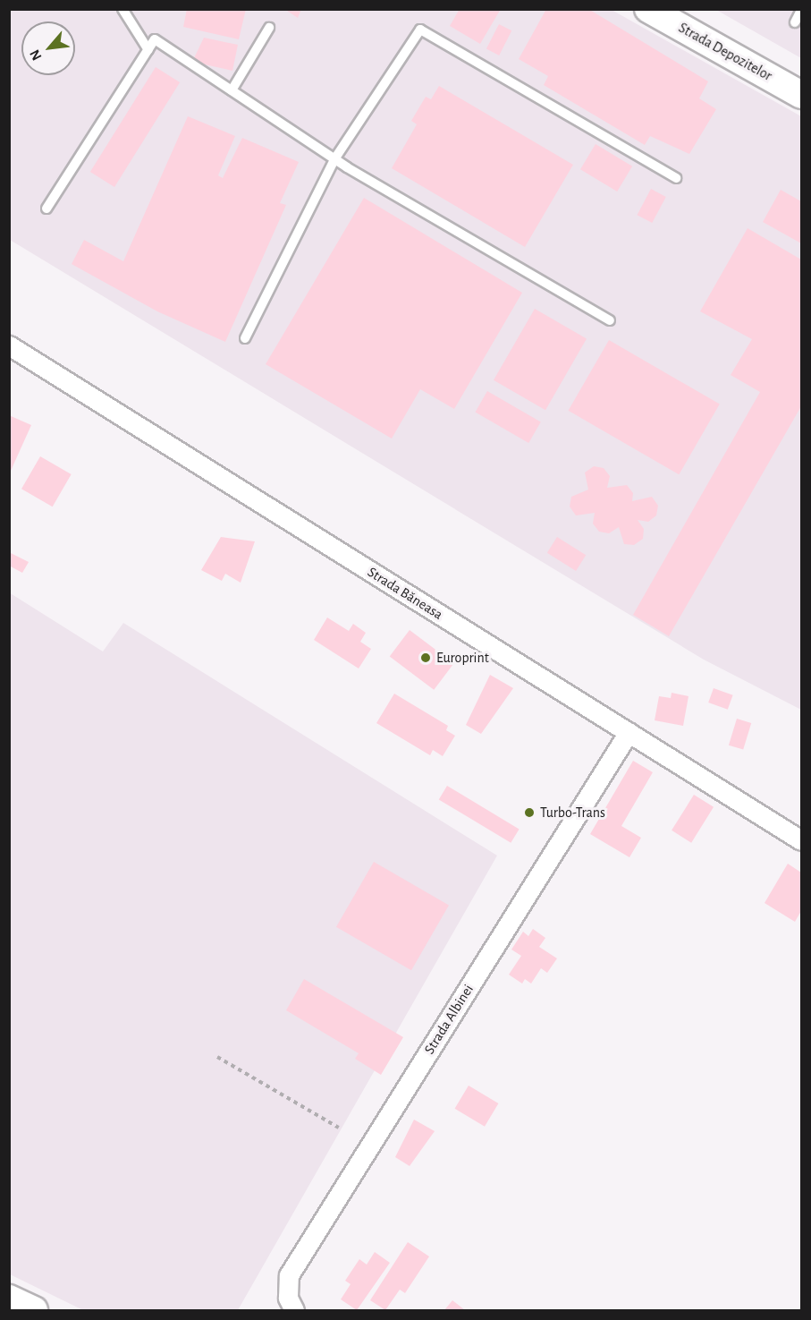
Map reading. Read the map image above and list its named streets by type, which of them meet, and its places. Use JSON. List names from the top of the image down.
{
  "streets": {
    "street": ["Strada Depozitelor", "Strada Băneasa", "Strada Albinei"]
  },
  "crossings": [
    ["Strada Băneasa", "Strada Albinei"]
  ],
  "places": ["Europrint", "Turbo-Trans"],
  "north": "bottom left"
}
